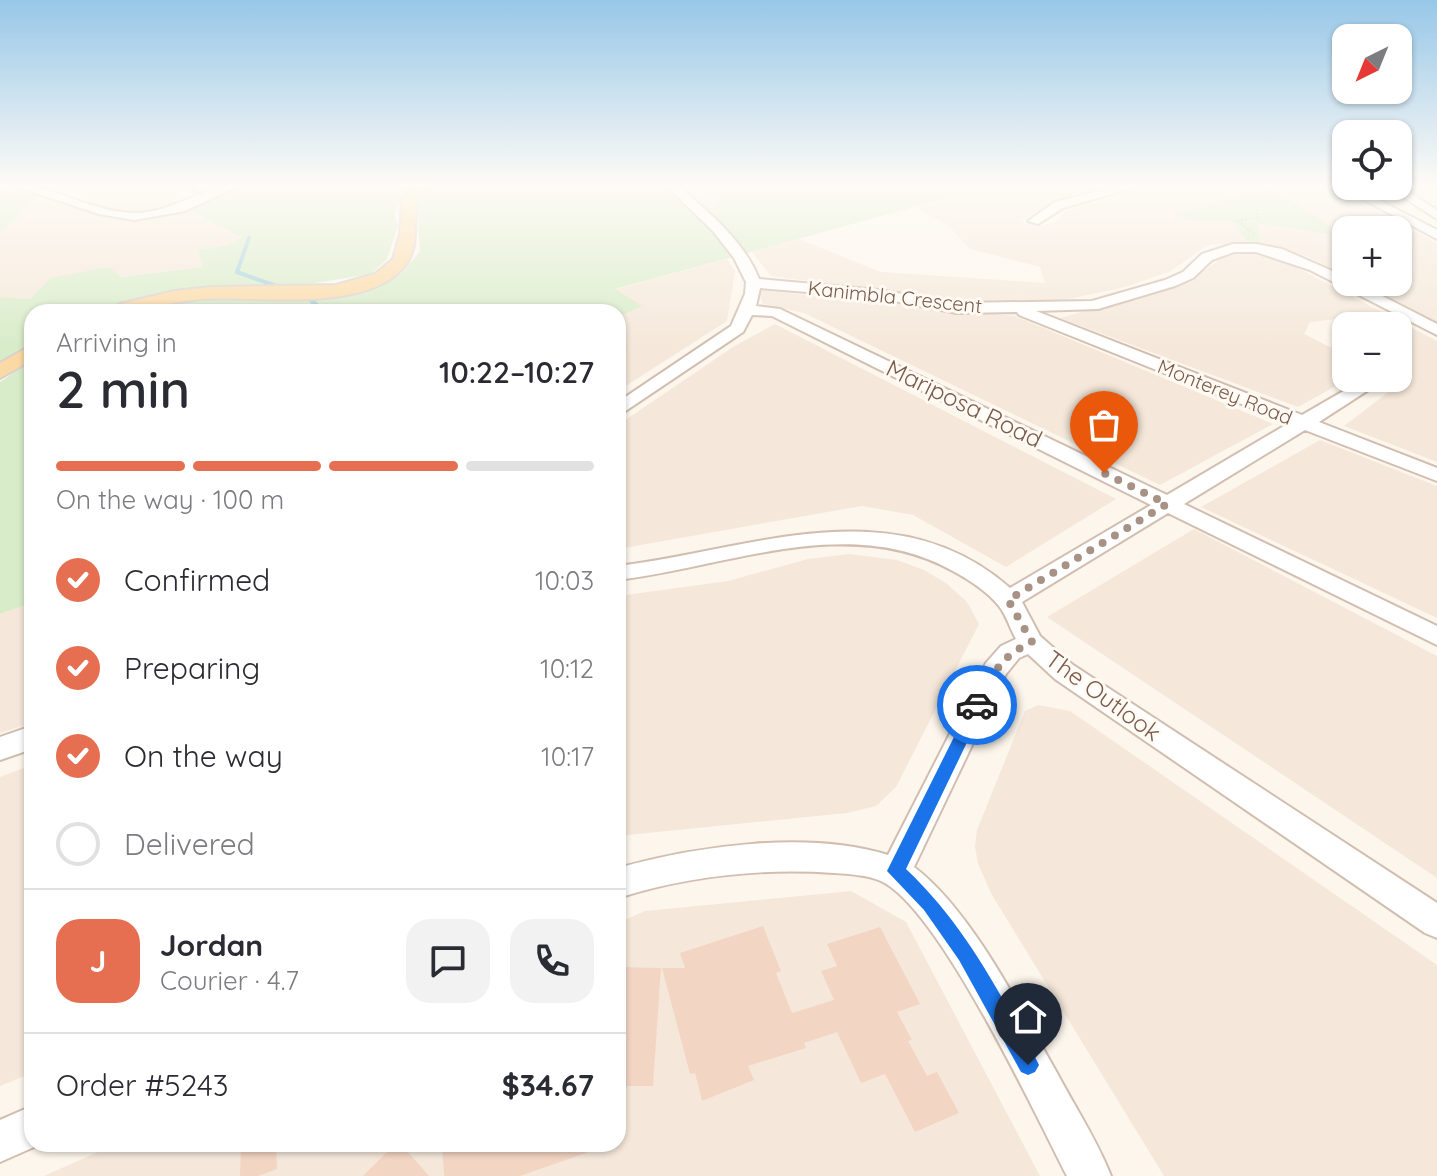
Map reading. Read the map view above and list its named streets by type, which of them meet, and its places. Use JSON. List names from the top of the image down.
{
  "streets": {
    "street": [
      "Kanimbla Crescent",
      "Monterey Road",
      "Mariposa Road",
      "The Outlook"
    ]
  },
  "crossings": [
    ["Kanimbla Crescent", "Monterey Road"]
  ],
  "north": "bottom left",
  "page": {
    "map_buttons": ["+", "−"],
    "heading": ["2 min", "Arriving in", "10:22–10:27"],
    "panel": [
      "Jordan",
      "Courier · 4.7",
      "Order #5243",
      "$34.67"
    ],
    "bar": "On the way · 100 m",
    "list": [
      ["Confirmed", "10:03"],
      ["Preparing", "10:12"],
      ["On the way", "10:17"],
      "Delivered"
    ],
    "round": "J"
  }
}
